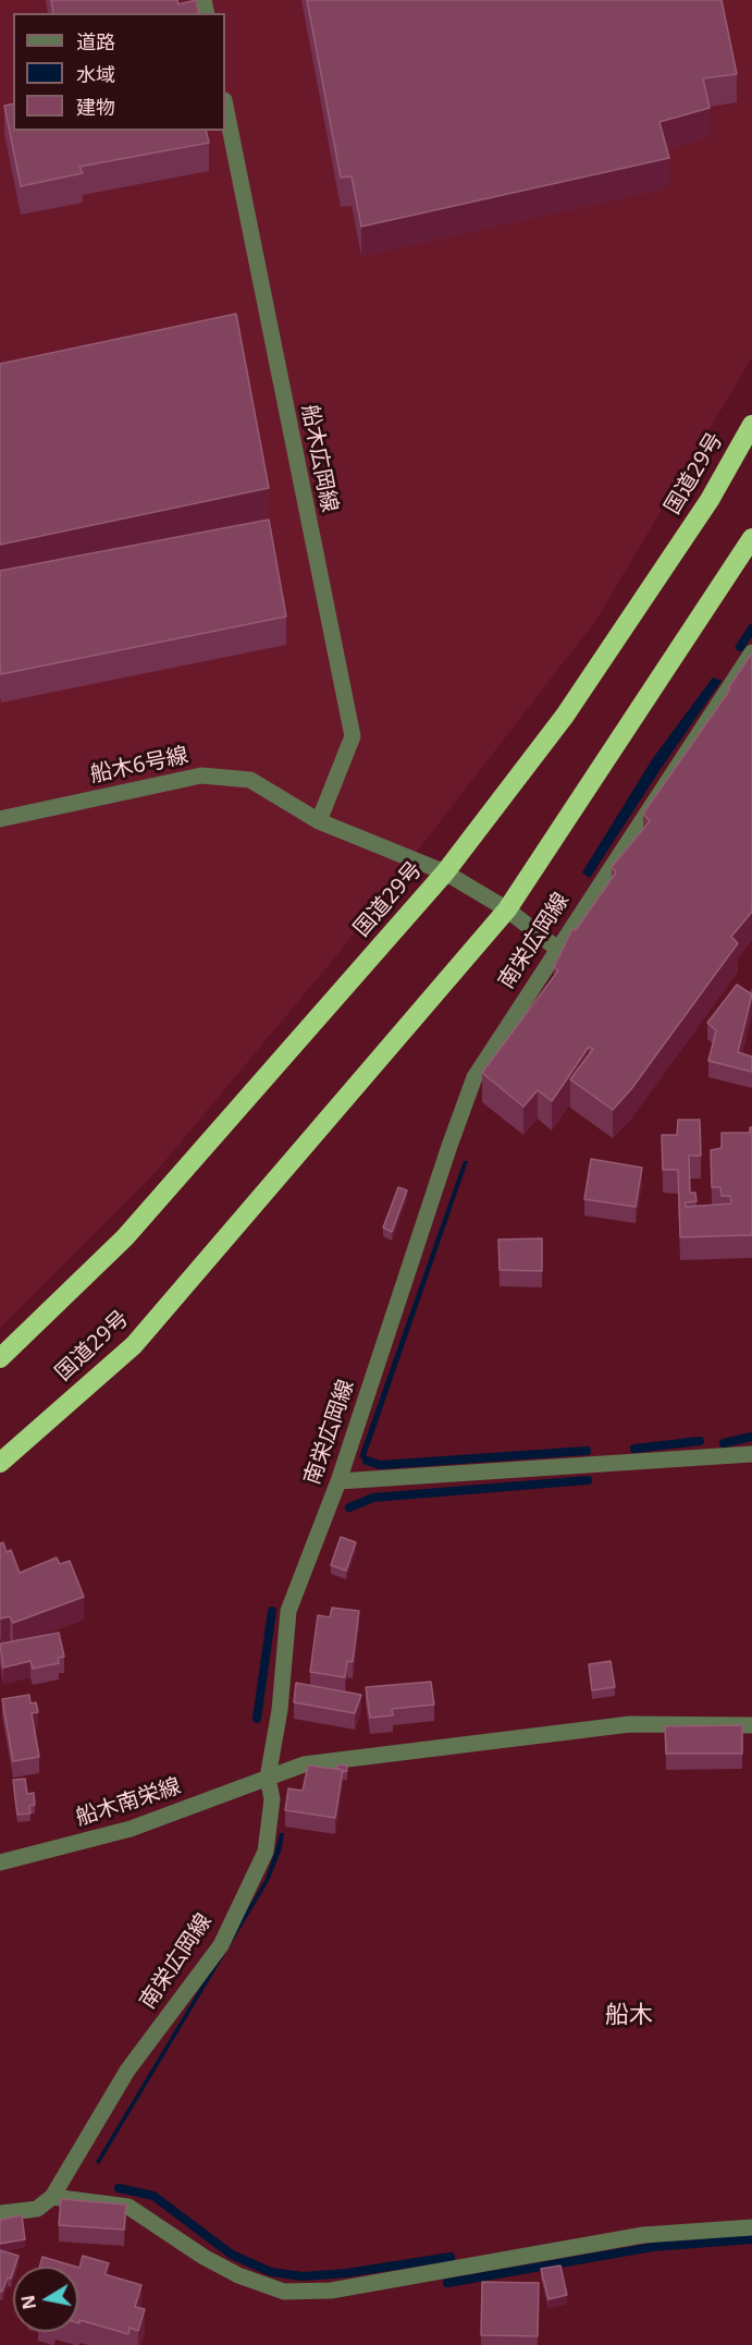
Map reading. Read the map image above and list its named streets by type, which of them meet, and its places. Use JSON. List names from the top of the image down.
{
  "streets": {
    "highway": ["国道29号"],
    "street": [
      "船木広岡線",
      "船木6号線",
      "南栄広岡線",
      "船木南栄線"
    ]
  },
  "crossings": [
    ["船木広岡線", "船木6号線"],
    ["国道29号", "船木6号線"],
    ["船木6号線", "南栄広岡線"],
    ["南栄広岡線", "船木南栄線"]
  ],
  "districts": ["船木"],
  "legend": ["道路", "水域", "建物"],
  "north": "left"
}
